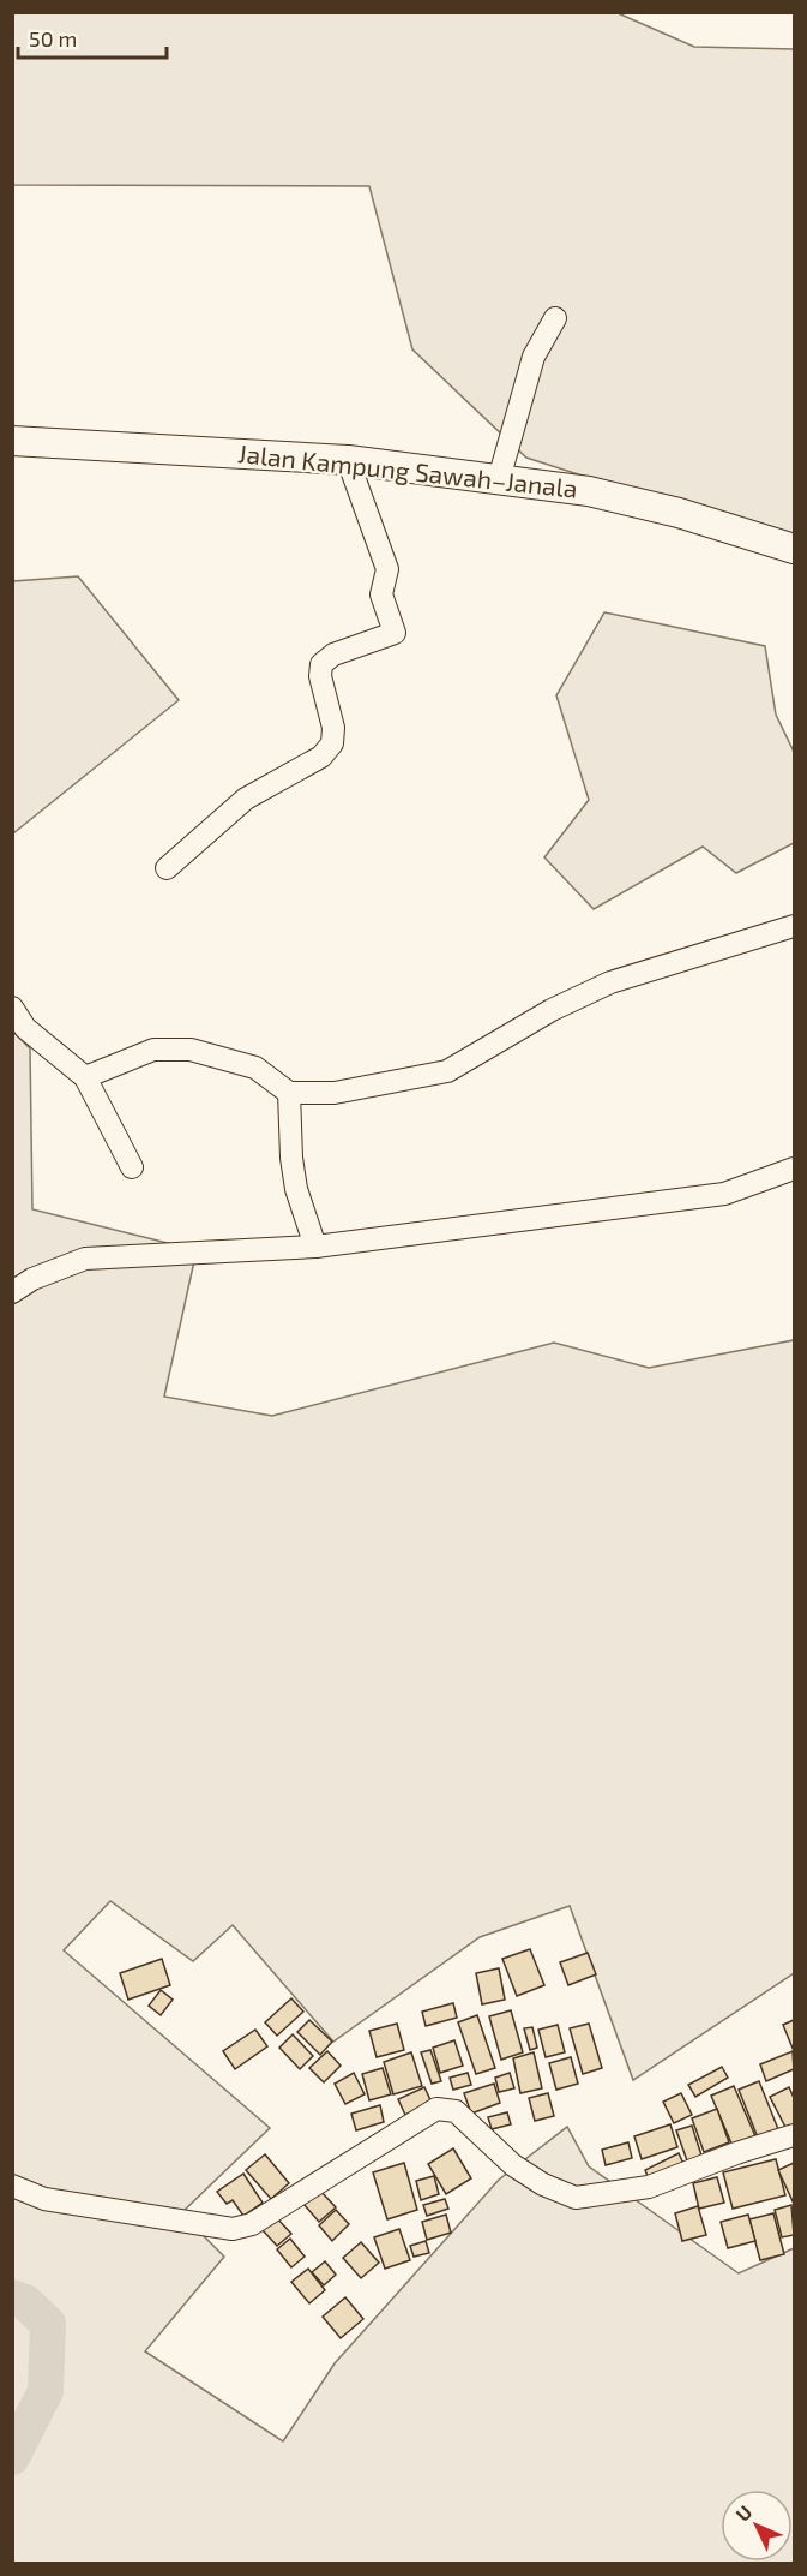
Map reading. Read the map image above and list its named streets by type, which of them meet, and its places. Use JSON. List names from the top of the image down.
{
  "streets": {
    "main road": ["Jalan Kampung Sawah–Janala"]
  },
  "scale_bar": "50 m",
  "north": "top left"
}
